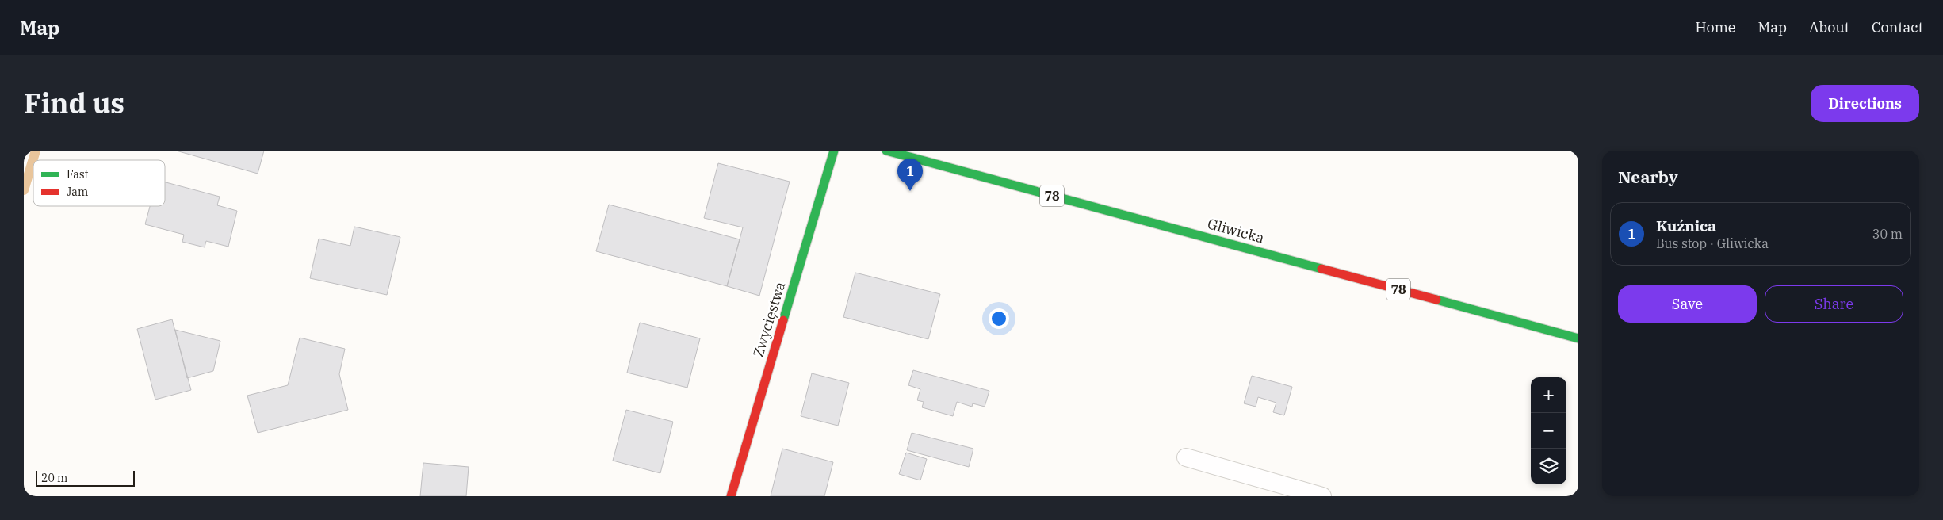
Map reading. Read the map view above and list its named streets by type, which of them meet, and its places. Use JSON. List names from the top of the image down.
{
  "streets": {
    "main road": ["78", "Gliwicka", "Zwycięstwa"]
  },
  "legend": ["Fast", "Jam"],
  "scale_bar": "20 m",
  "page": {
    "header": "Map",
    "nav": [
      "Home",
      "Map",
      "About",
      "Contact"
    ],
    "title": "Find us",
    "buttons": [
      "Directions",
      ["Save", "Share"]
    ],
    "heading": "Nearby",
    "pins": "1",
    "list": [
      {
        "mark": "1",
        "name": "Kuźnica",
        "note": "Bus stop · Gliwicka",
        "value": "30 m"
      }
    ],
    "map_buttons": ["+", "−"],
    "scale": "20 m"
  }
}
